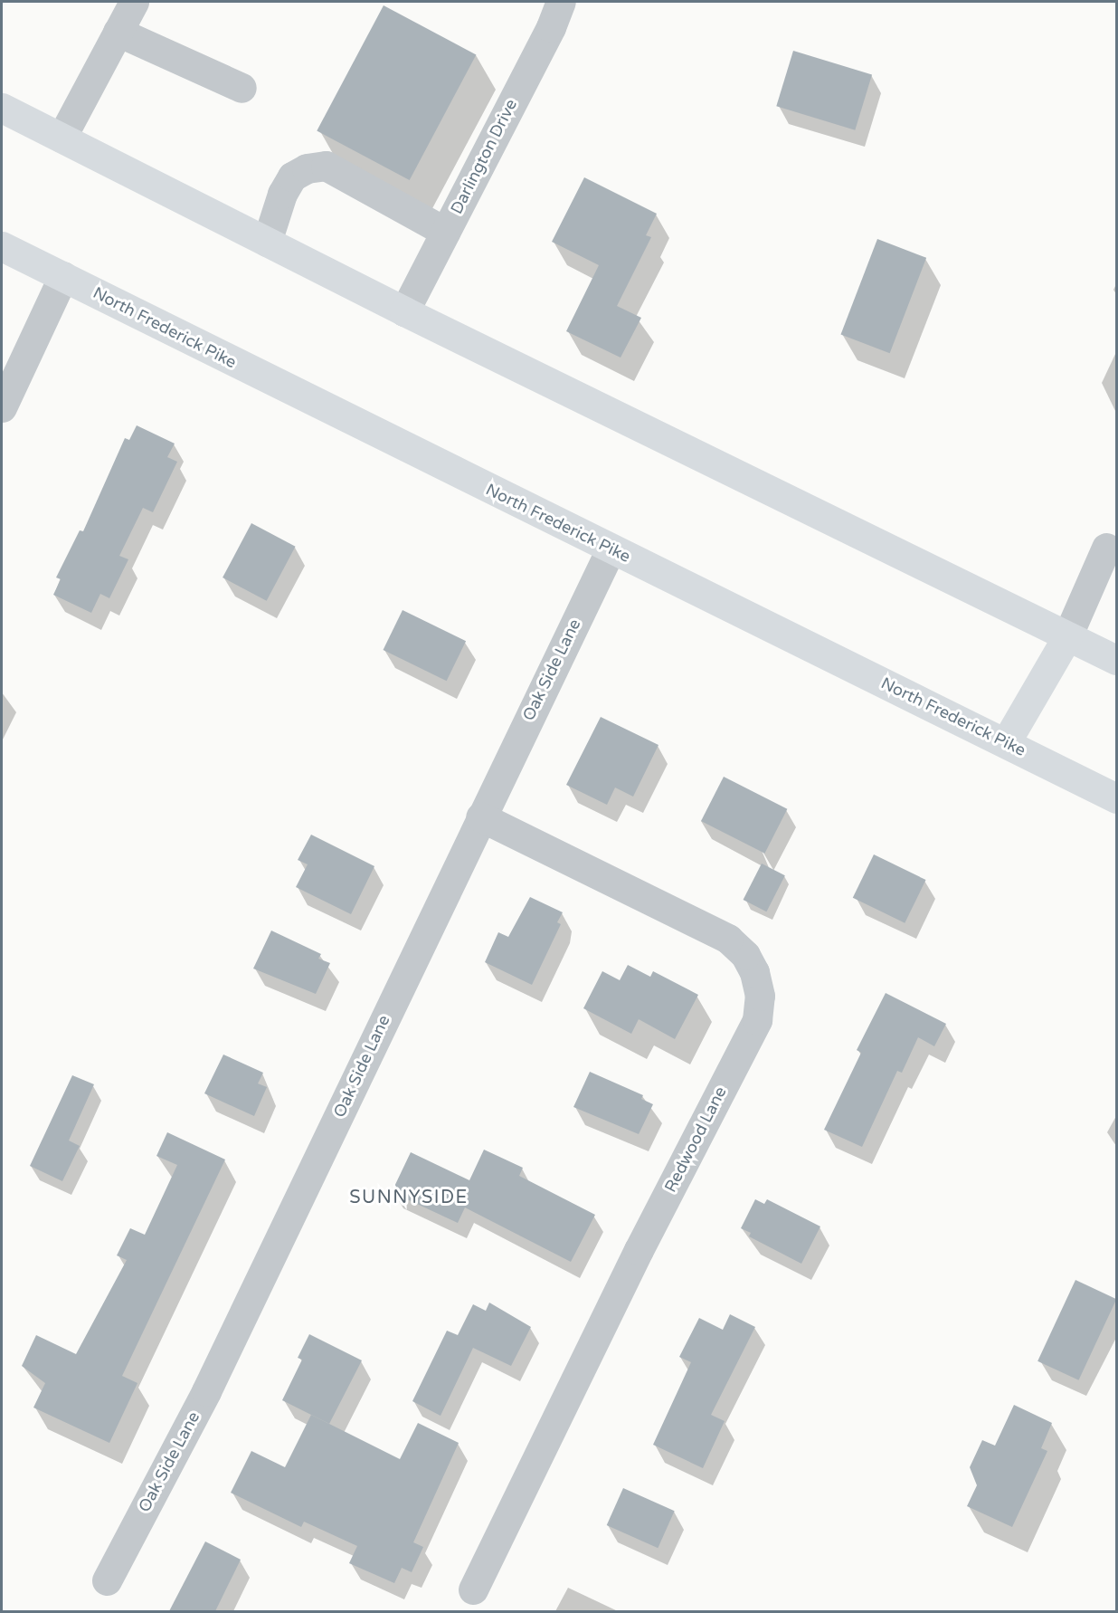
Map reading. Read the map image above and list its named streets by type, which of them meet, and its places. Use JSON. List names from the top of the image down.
{
  "streets": {
    "main road": ["North Frederick Pike"],
    "street": ["Darlington Drive", "Oak Side Lane", "Redwood Lane"]
  },
  "crossings": [
    ["North Frederick Pike", "Oak Side Lane"],
    ["Oak Side Lane", "Redwood Lane"]
  ],
  "districts": ["SUNNYSIDE"]
}
